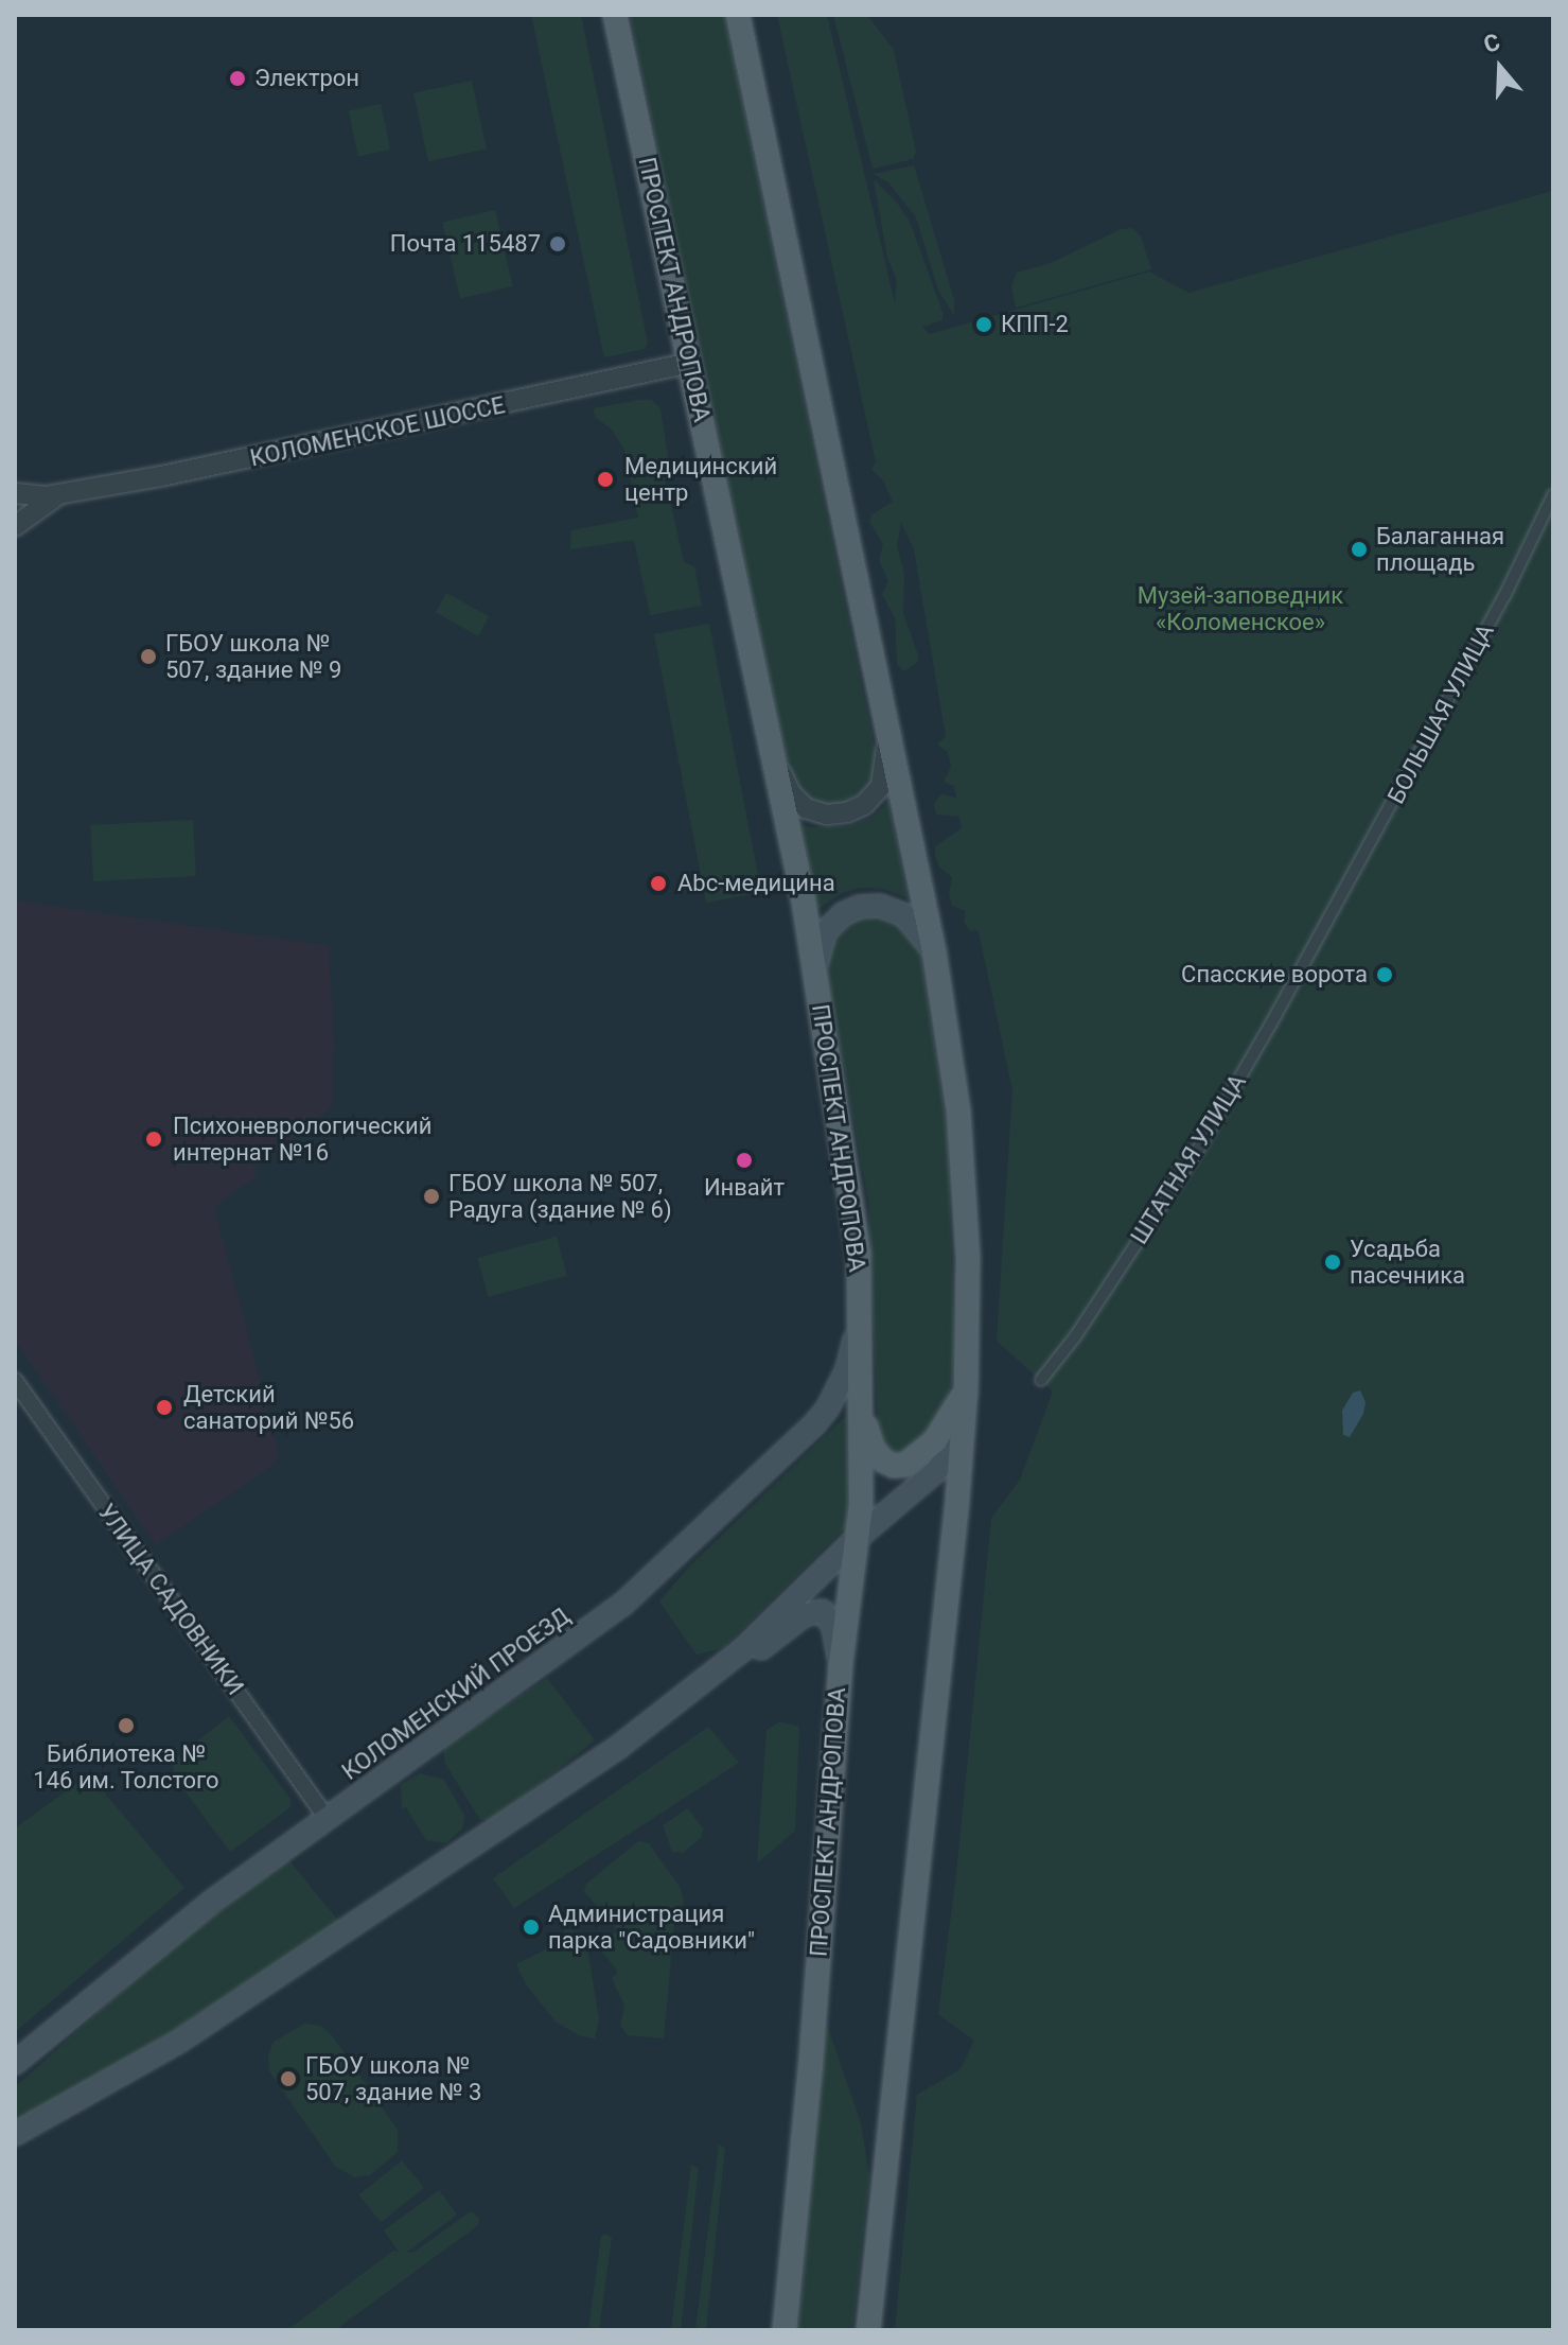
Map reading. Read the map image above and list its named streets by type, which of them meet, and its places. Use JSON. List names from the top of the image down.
{
  "streets": {
    "main road": ["ПРОСПЕКТ АНДРОПОВА", "КОЛОМЕНСКИЙ ПРОЕЗД"],
    "street": [
      "КОЛОМЕНСКОЕ ШОССЕ",
      "БОЛЬШАЯ УЛИЦА",
      "ШТАТНАЯ УЛИЦА",
      "УЛИЦА САДОВНИКИ"
    ]
  },
  "crossings": [
    ["ПРОСПЕКТ АНДРОПОВА", "КОЛОМЕНСКОЕ ШОССЕ"],
    ["ПРОСПЕКТ АНДРОПОВА", "КОЛОМЕНСКИЙ ПРОЕЗД"],
    ["БОЛЬШАЯ УЛИЦА", "ШТАТНАЯ УЛИЦА"],
    ["УЛИЦА САДОВНИКИ", "КОЛОМЕНСКИЙ ПРОЕЗД"]
  ],
  "parks": ["Музей-заповедник «Коломенское»"],
  "places": [
    "Электрон",
    "Почта 115487",
    "КПП-2",
    "Медицинский центр",
    "Балаганная площадь",
    "ГБОУ школа № 507, здание № 9",
    "Abc-медицина",
    "Спасские ворота",
    "Психоневрологический интернат №16",
    "Инвайт",
    "ГБОУ школа № 507, Радуга (здание № 6)",
    "Усадьба пасечника",
    "Детский санаторий №56",
    "Библиотека № 146 им. Толстого",
    "Администрация парка \"Садовники\"",
    "ГБОУ школа № 507, здание № 3"
  ],
  "north": "top"
}
